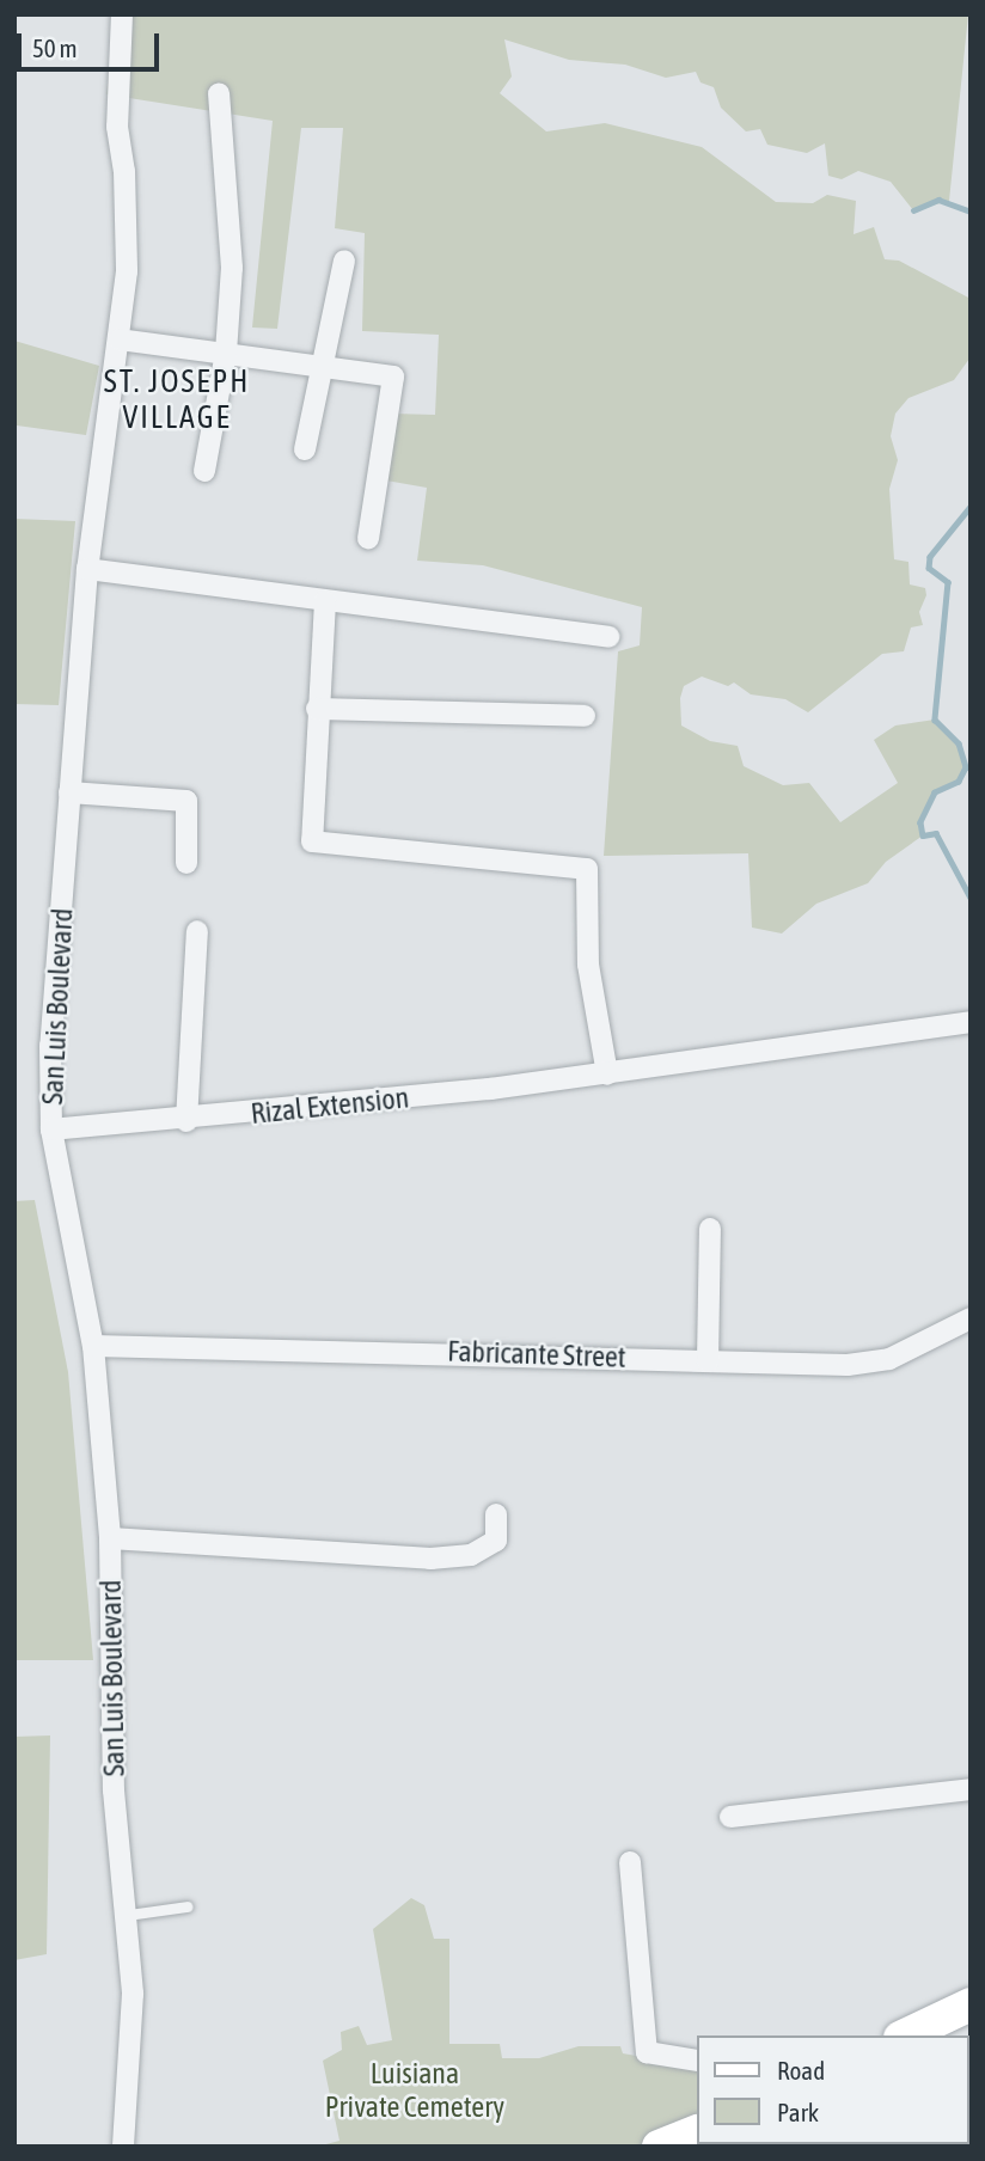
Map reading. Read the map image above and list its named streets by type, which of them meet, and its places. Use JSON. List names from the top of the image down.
{
  "streets": {
    "street": ["San Luis Boulevard", "Rizal Extension", "Fabricante Street"]
  },
  "crossings": [
    ["San Luis Boulevard", "Rizal Extension"],
    ["San Luis Boulevard", "Fabricante Street"]
  ],
  "districts": ["ST. JOSEPH VILLAGE"],
  "parks": ["Luisiana Private Cemetery"],
  "legend": ["Road", "Park"],
  "scale_bar": "50 m"
}
